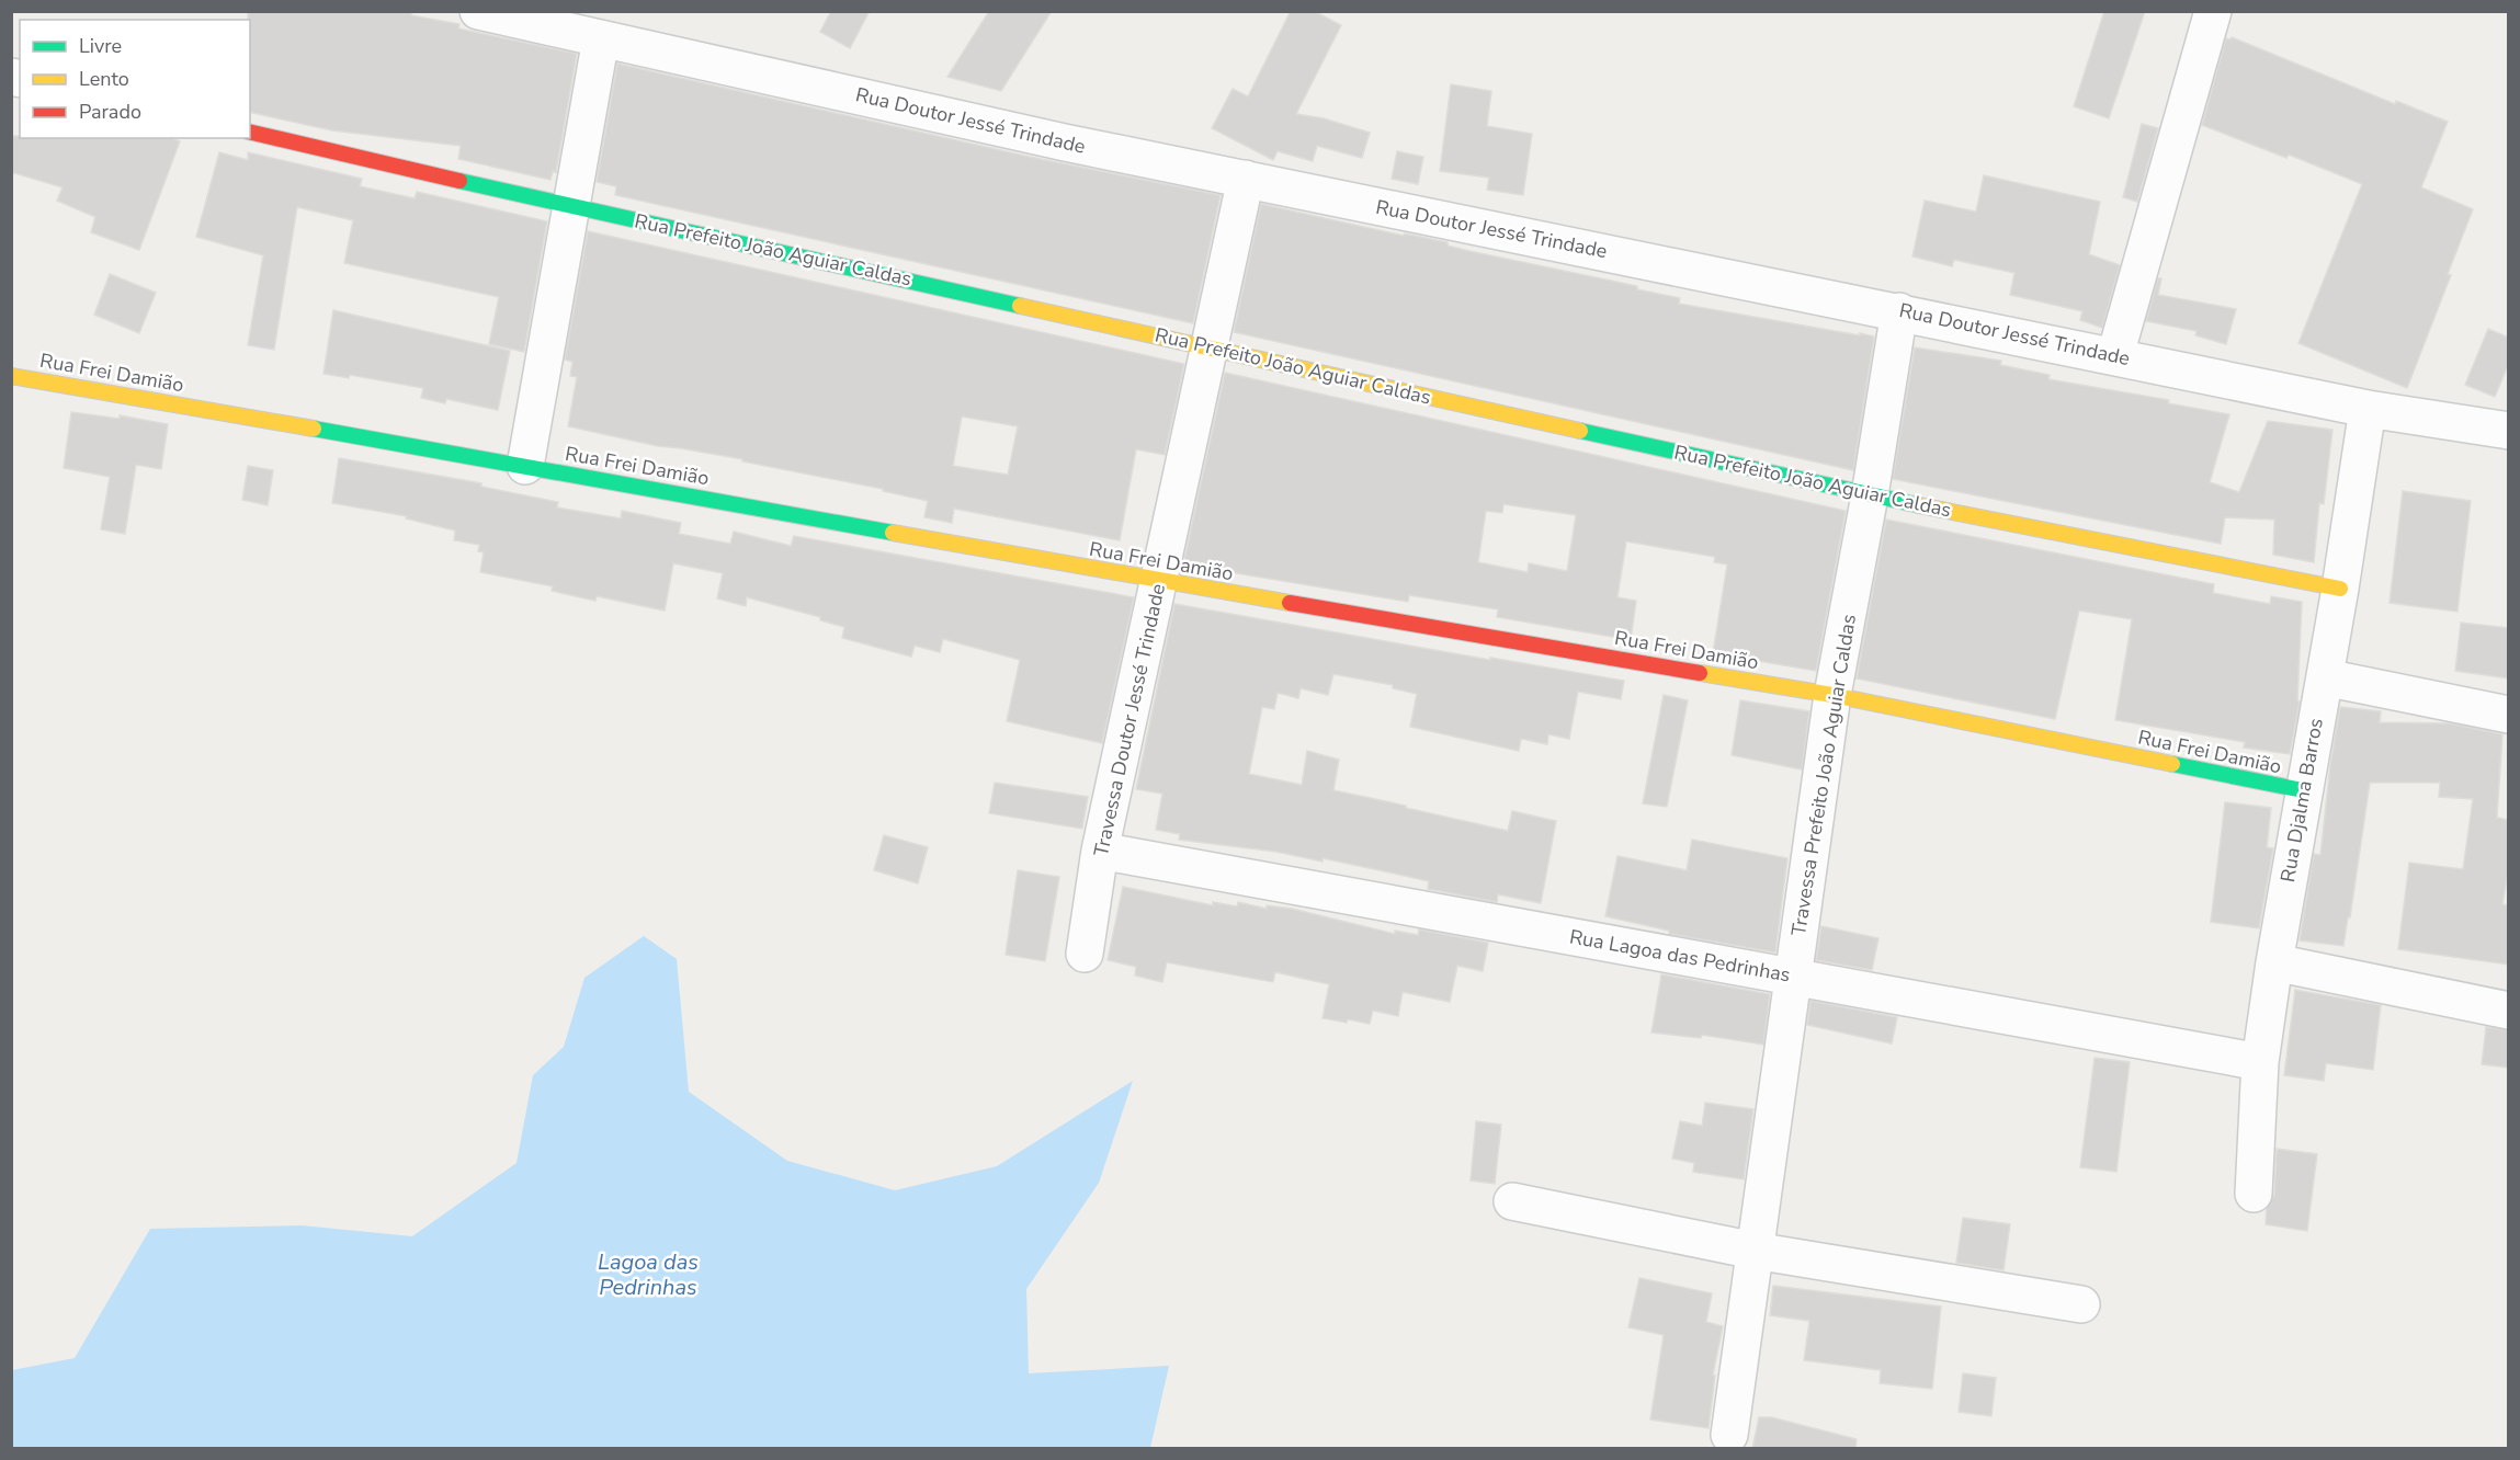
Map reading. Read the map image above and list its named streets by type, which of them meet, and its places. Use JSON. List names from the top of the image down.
{
  "streets": {
    "street": [
      "Rua Doutor Jessé Trindade",
      "Rua Prefeito João Aguiar Caldas",
      "Rua Frei Damião",
      "Travessa Doutor Jessé Trindade",
      "Travessa Prefeito João Aguiar Caldas",
      "Rua Djalma Barros",
      "Rua Lagoa das Pedrinhas"
    ]
  },
  "crossings": [
    ["Rua Doutor Jessé Trindade", "Travessa Doutor Jessé Trindade"],
    ["Rua Doutor Jessé Trindade", "Travessa Prefeito João Aguiar Caldas"],
    ["Rua Doutor Jessé Trindade", "Rua Djalma Barros"],
    ["Rua Prefeito João Aguiar Caldas", "Travessa Doutor Jessé Trindade"],
    ["Rua Prefeito João Aguiar Caldas", "Travessa Prefeito João Aguiar Caldas"],
    ["Rua Prefeito João Aguiar Caldas", "Rua Djalma Barros"],
    ["Rua Frei Damião", "Travessa Doutor Jessé Trindade"],
    ["Rua Frei Damião", "Travessa Prefeito João Aguiar Caldas"],
    ["Rua Frei Damião", "Rua Djalma Barros"],
    ["Travessa Doutor Jessé Trindade", "Rua Lagoa das Pedrinhas"],
    ["Travessa Prefeito João Aguiar Caldas", "Rua Lagoa das Pedrinhas"],
    ["Rua Djalma Barros", "Rua Lagoa das Pedrinhas"]
  ],
  "water": ["Lagoa das Pedrinhas"],
  "legend": ["Livre", "Lento", "Parado"]
}
